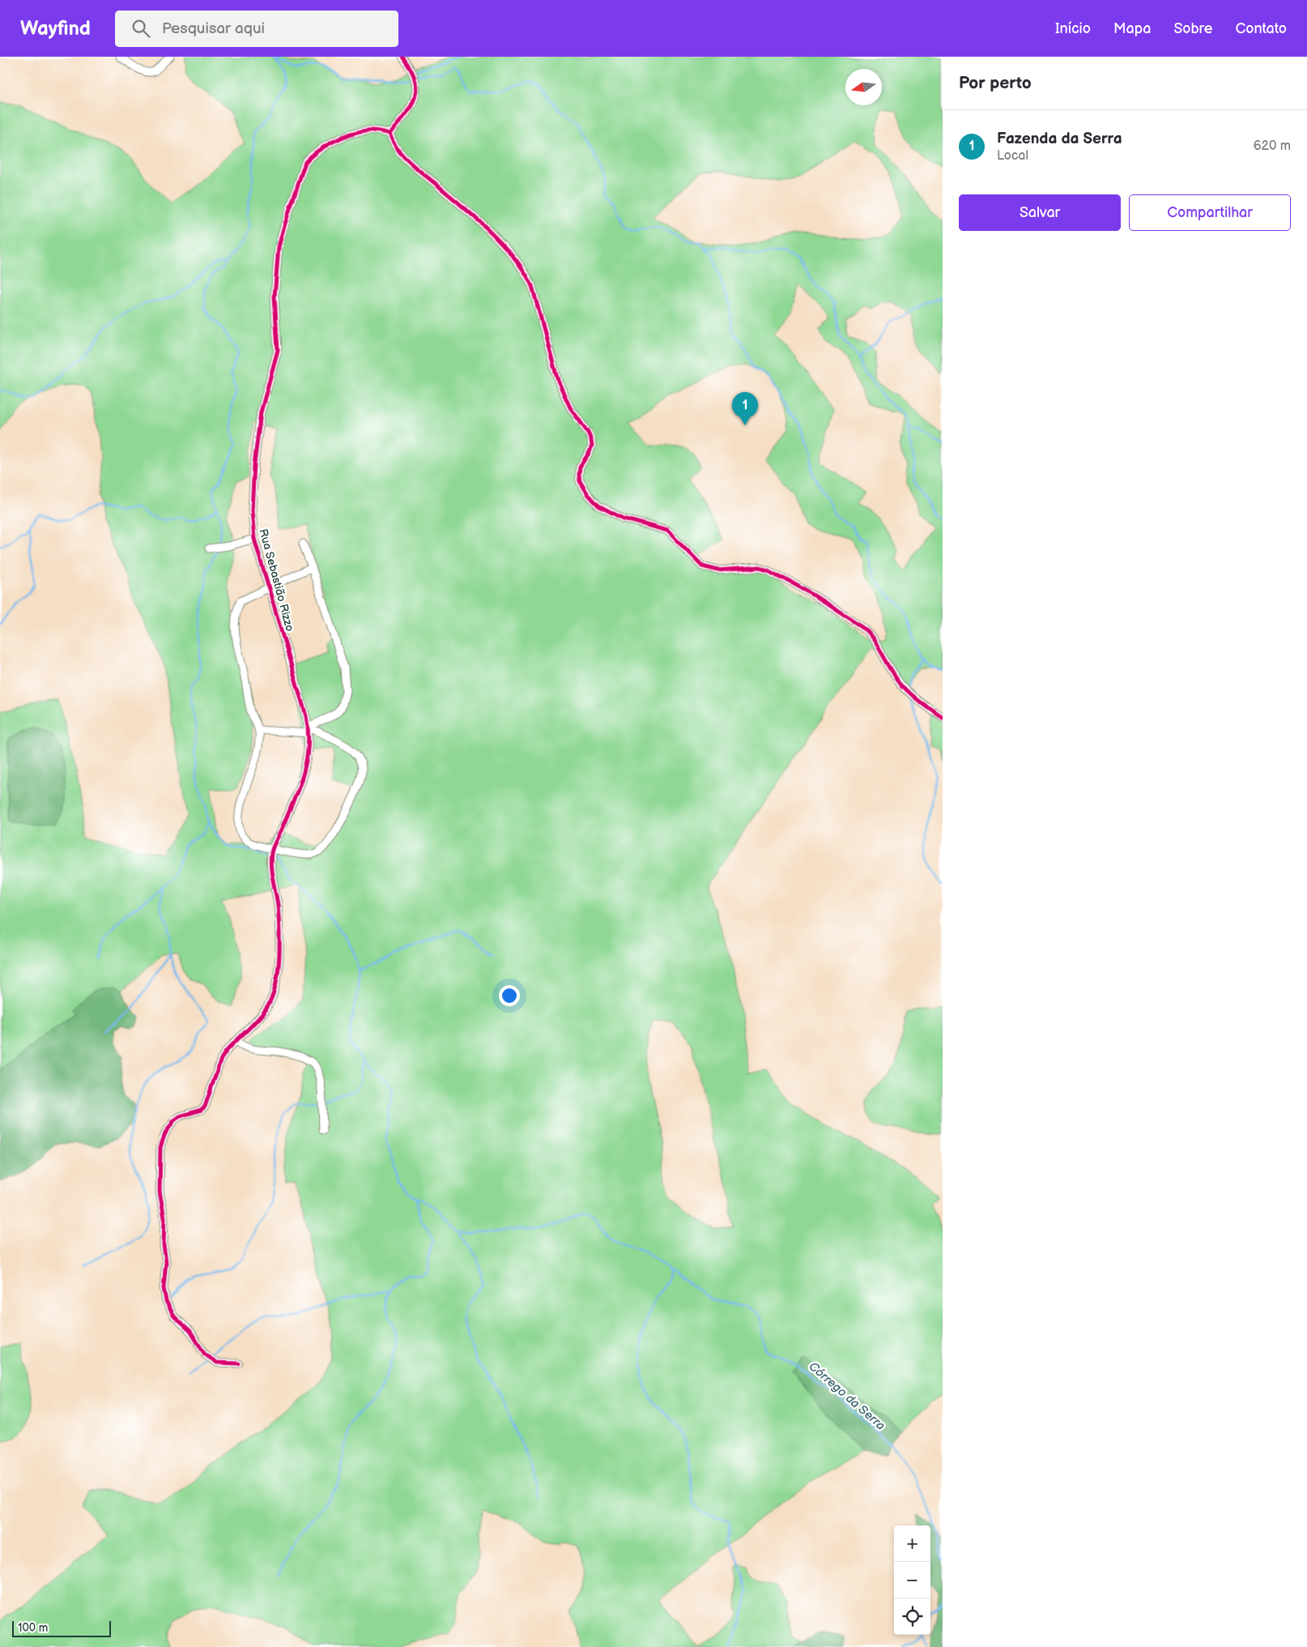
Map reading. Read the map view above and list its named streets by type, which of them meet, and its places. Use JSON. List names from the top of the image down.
{
  "streets": {
    "street": ["Rua Sebastião Rizzo"]
  },
  "water": ["Córrego da Serra"],
  "scale_bar": "100 m",
  "north": "left",
  "page": {
    "header": "Wayfind",
    "search": "Pesquisar aqui",
    "nav": [
      "Início",
      "Mapa",
      "Sobre",
      "Contato"
    ],
    "heading": "Por perto",
    "list": [
      {
        "mark": "1",
        "name": "Fazenda da Serra",
        "note": "Local",
        "value": "620 m"
      }
    ],
    "buttons": ["Salvar", "Compartilhar"],
    "pins": "1",
    "map_buttons": ["+", "−"],
    "scale": "100 m"
  }
}
